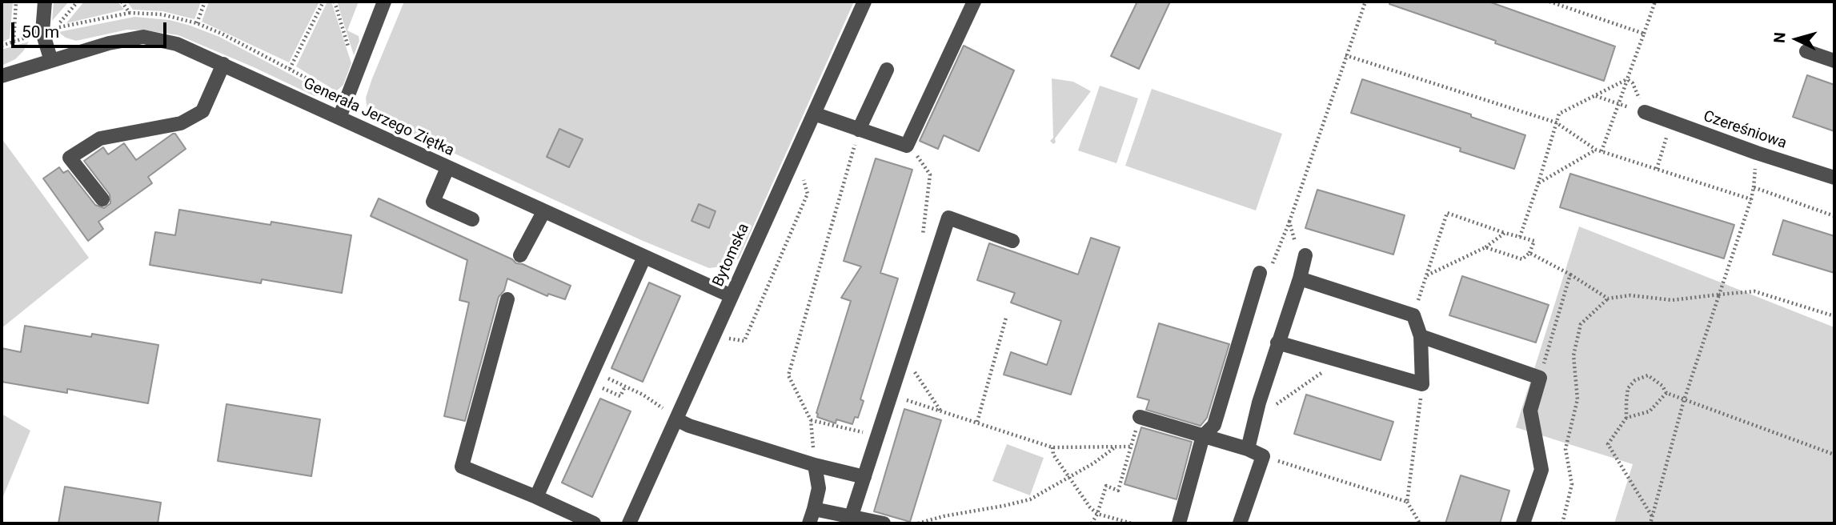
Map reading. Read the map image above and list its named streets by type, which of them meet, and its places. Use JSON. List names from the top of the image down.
{
  "streets": {
    "street": ["Generała Jerzego Ziętka", "Czereśniowa", "Bytomska"]
  },
  "crossings": [
    ["Generała Jerzego Ziętka", "Bytomska"]
  ],
  "scale_bar": "50 m",
  "north": "left"
}
